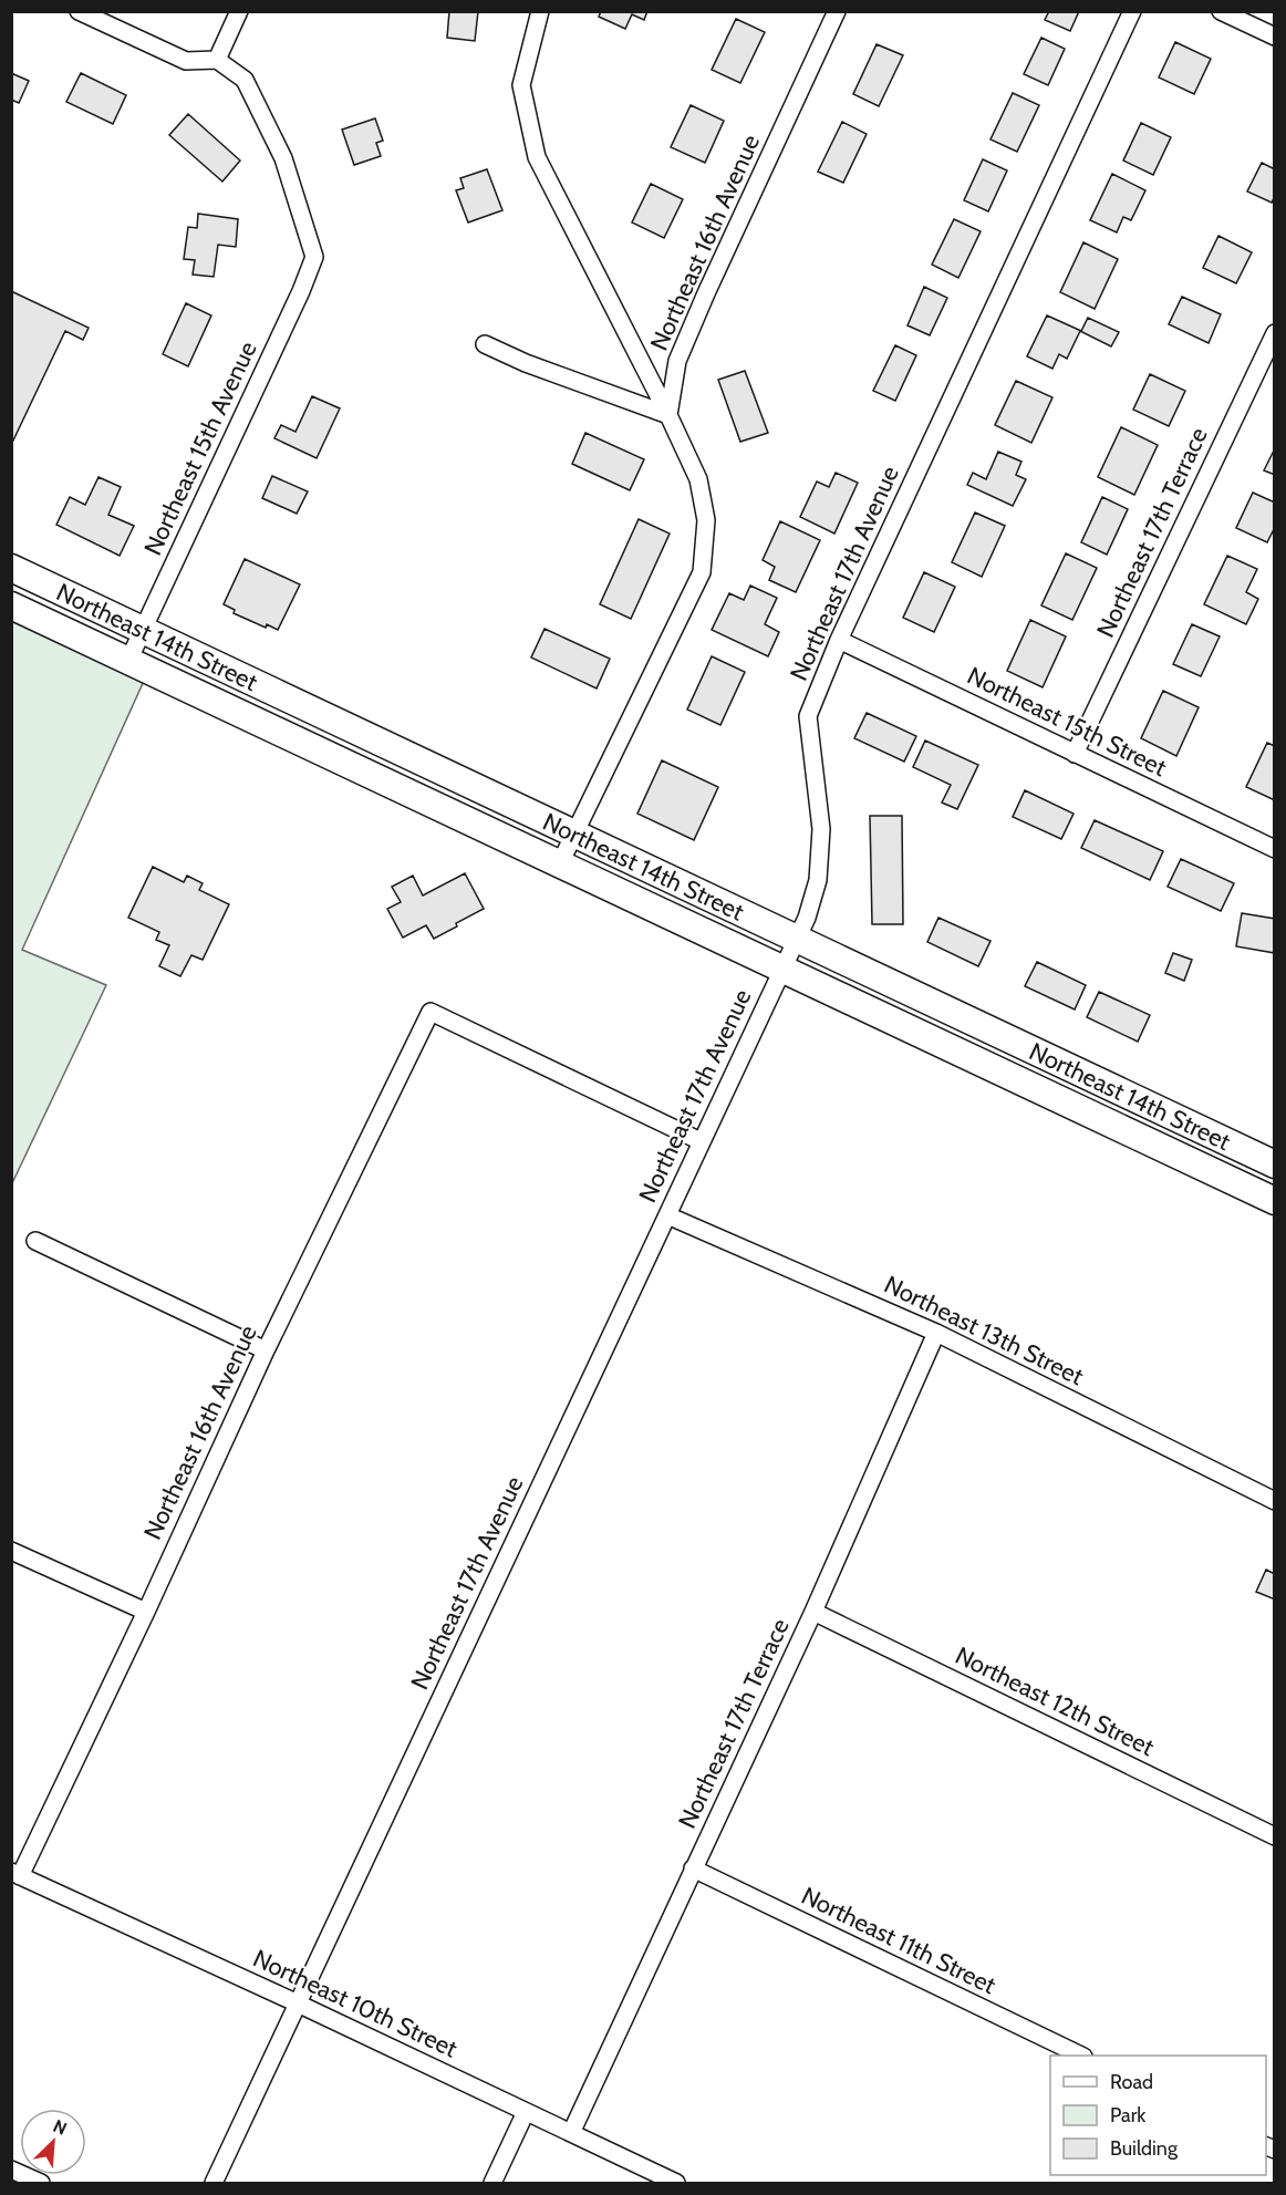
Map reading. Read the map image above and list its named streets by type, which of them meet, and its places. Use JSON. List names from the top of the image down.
{
  "streets": {
    "main road": ["Northeast 14th Street"],
    "street": [
      "Northeast 16th Avenue",
      "Northeast 15th Avenue",
      "Northeast 17th Terrace",
      "Northeast 17th Avenue",
      "Northeast 15th Street",
      "Northeast 13th Street",
      "Northeast 12th Street",
      "Northeast 11th Street",
      "Northeast 10th Street"
    ]
  },
  "crossings": [
    ["Northeast 16th Avenue", "Northeast 17th Avenue"],
    ["Northeast 16th Avenue", "Northeast 10th Street"],
    ["Northeast 15th Avenue", "Northeast 14th Street"],
    ["Northeast 17th Terrace", "Northeast 15th Street"],
    ["Northeast 17th Terrace", "Northeast 13th Street"],
    ["Northeast 17th Terrace", "Northeast 12th Street"],
    ["Northeast 17th Terrace", "Northeast 11th Street"],
    ["Northeast 17th Terrace", "Northeast 10th Street"],
    ["Northeast 17th Avenue", "Northeast 14th Street"],
    ["Northeast 17th Avenue", "Northeast 15th Street"],
    ["Northeast 17th Avenue", "Northeast 13th Street"],
    ["Northeast 17th Avenue", "Northeast 10th Street"]
  ],
  "legend": ["Road", "Park", "Building"],
  "north": "top right"
}
